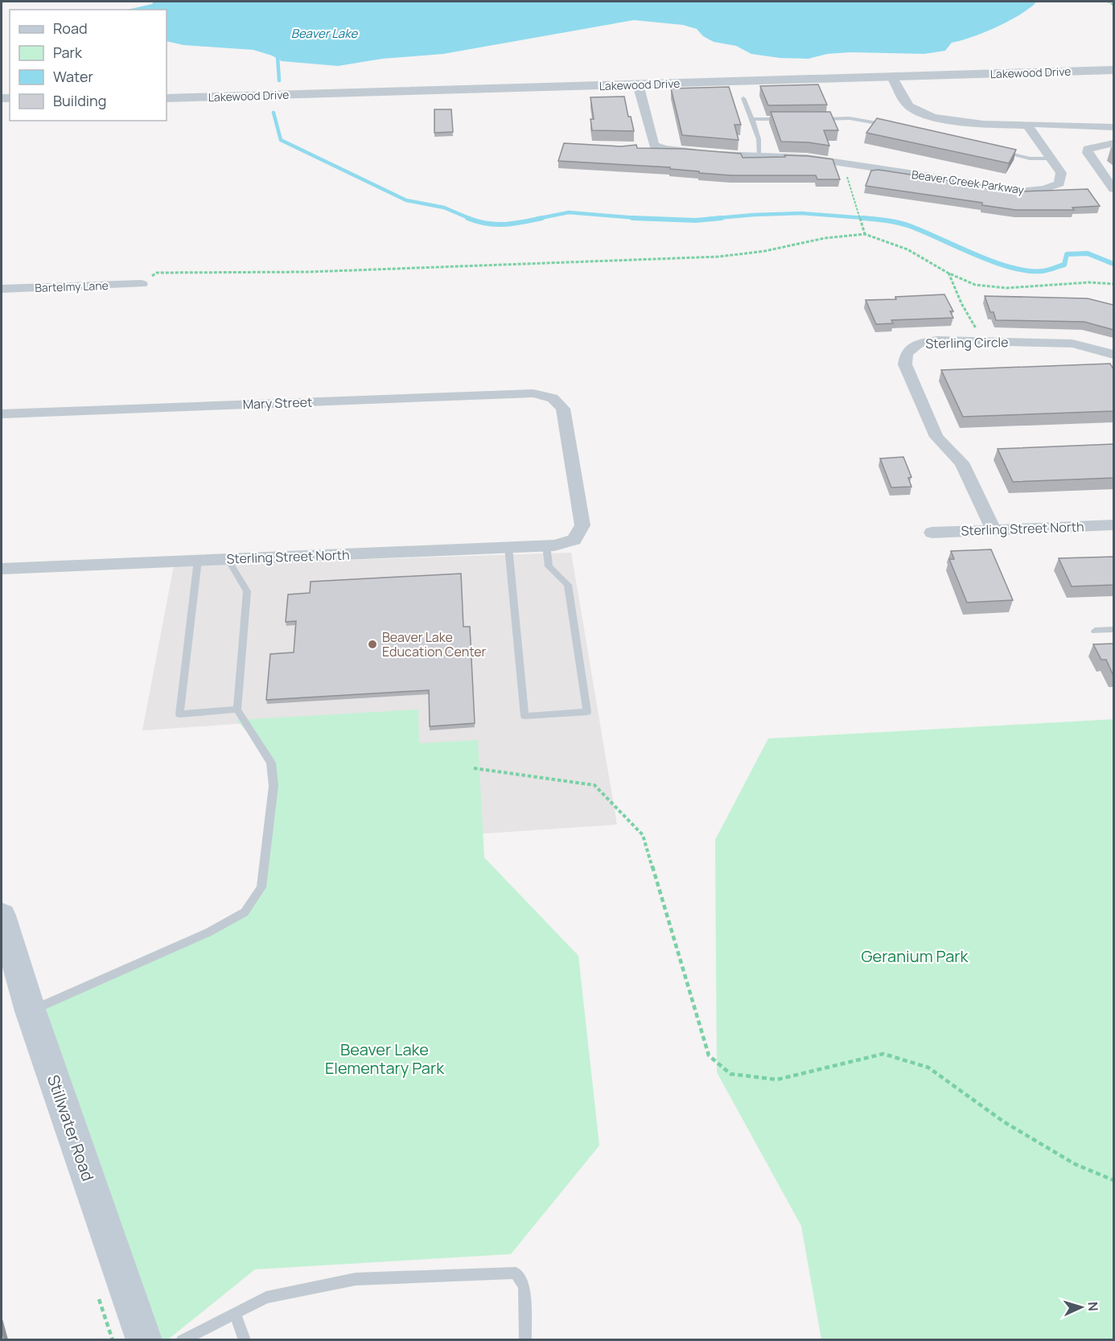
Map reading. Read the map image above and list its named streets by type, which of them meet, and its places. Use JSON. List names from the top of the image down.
{
  "streets": {
    "main road": ["Stillwater Road"],
    "street": [
      "Lakewood Drive",
      "Beaver Creek Parkway",
      "Bartelmy Lane",
      "Sterling Circle",
      "Mary Street",
      "Sterling Street North"
    ]
  },
  "crossings": [
    ["Sterling Circle", "Sterling Street North"],
    ["Mary Street", "Sterling Street North"]
  ],
  "water": ["Beaver Lake"],
  "parks": ["Geranium Park", "Beaver Lake Elementary Park"],
  "places": ["Beaver Lake Education Center"],
  "legend": [
    "Road",
    "Park",
    "Water",
    "Building"
  ],
  "north": "right"
}
